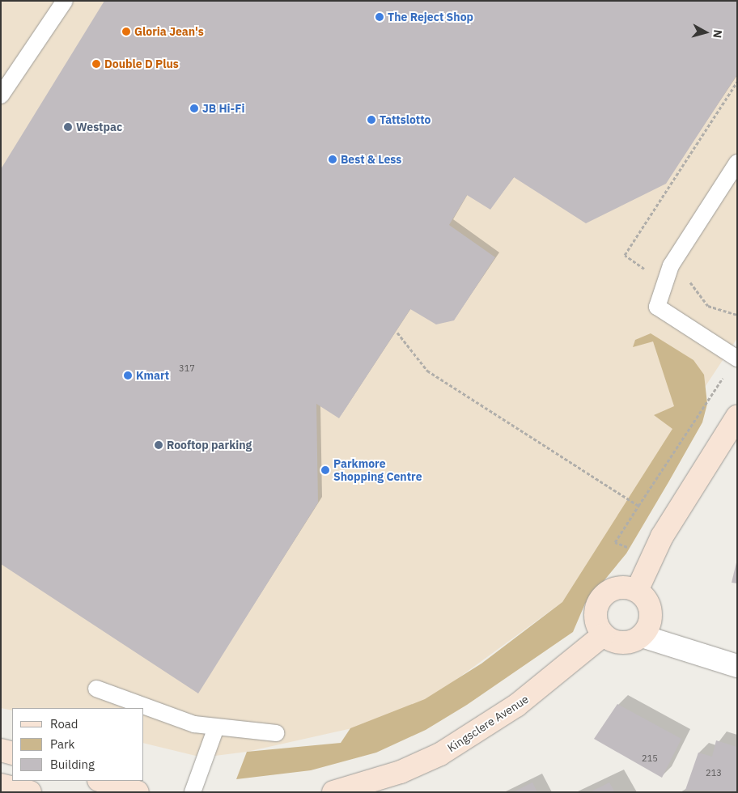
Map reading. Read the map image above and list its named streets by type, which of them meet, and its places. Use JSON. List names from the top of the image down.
{
  "streets": {
    "main road": ["Kingsclere Avenue"]
  },
  "places": [
    "The Reject Shop",
    "Gloria Jean's",
    "Double D Plus",
    "JB Hi-Fi",
    "Tattslotto",
    "Westpac",
    "Best & Less",
    "Kmart",
    "Rooftop parking",
    "Parkmore Shopping Centre"
  ],
  "house_numbers": ["317", "215", "213"],
  "legend": ["Road", "Park", "Building"],
  "north": "right"
}
